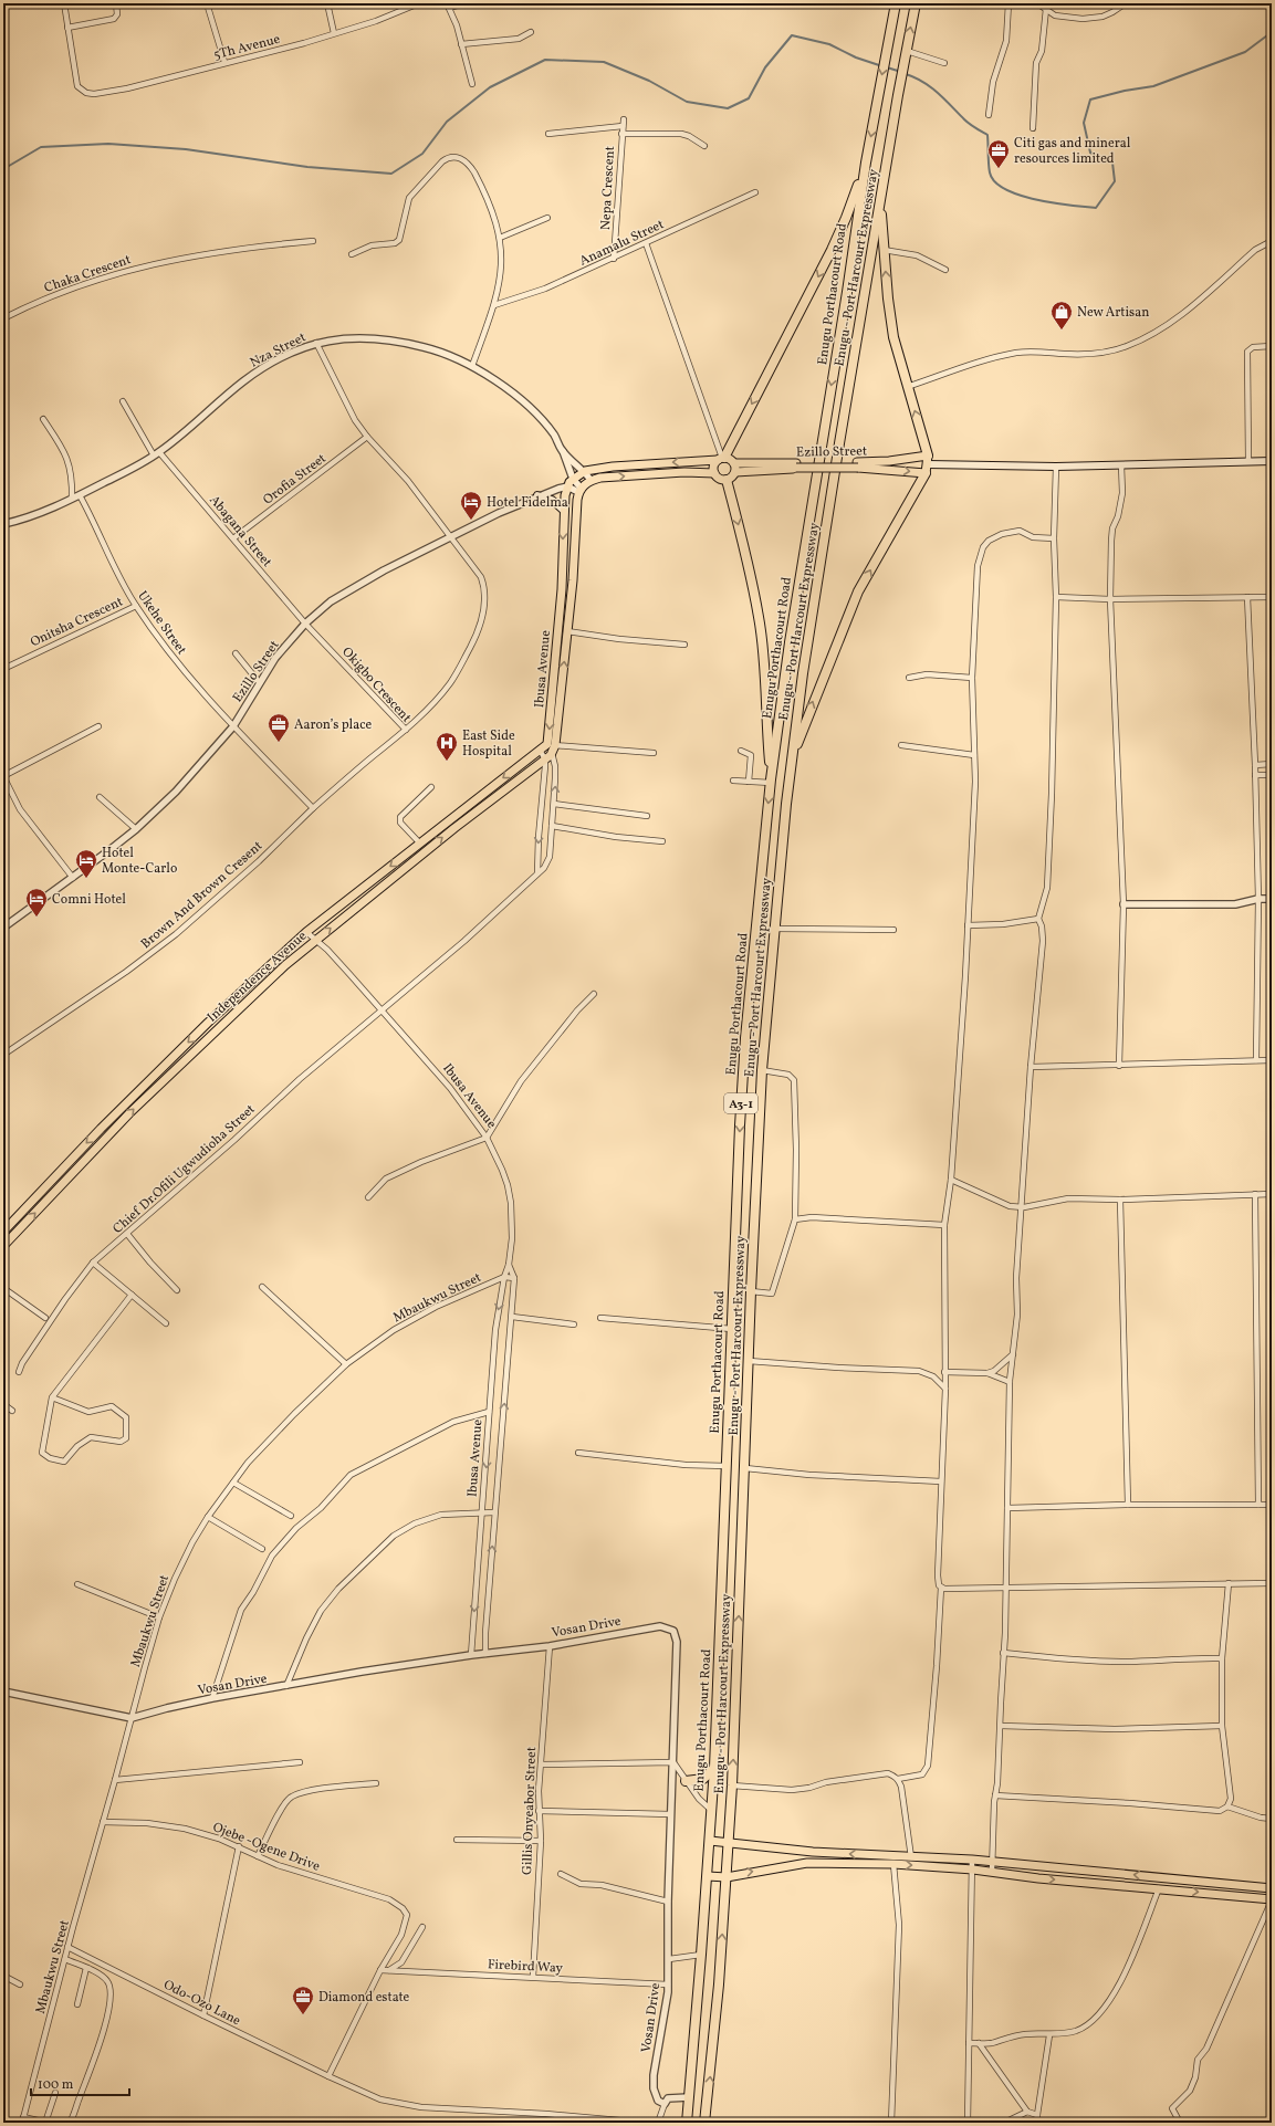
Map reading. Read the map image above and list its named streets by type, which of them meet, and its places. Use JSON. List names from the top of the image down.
{
  "streets": {
    "highway": ["Enugu - Port Harcourt Expressway", "Enugu Porthacourt Road", "A3-1"],
    "main road": ["Ezillo Street", "Ibusa Avenue", "Independence Avenue"],
    "street": [
      "5Th Avenue",
      "Nepa Crescent",
      "Anamalu Street",
      "Chaka Crescent",
      "Nza Street",
      "Orofia Street",
      "Abagana Street",
      "Onitsha Crescent",
      "Ukehe Street",
      "Okigbo Crescent",
      "Brown And Brown Cresent",
      "Chief Dr.Ofili Ugwudioha Street",
      "Mbaukwu Street",
      "Vosan Drive",
      "Gillis Onyeabor Street",
      "Ojebe -Ogene Drive",
      "Firebird Way",
      "Odo-Ozo Lane"
    ]
  },
  "crossings": [
    ["Nepa Crescent", "Anamalu Street"],
    ["Nza Street", "Abagana Street"],
    ["Nza Street", "Ukehe Street"],
    ["Nza Street", "Ibusa Avenue"],
    ["Ezillo Street", "Abagana Street"],
    ["Ezillo Street", "Ukehe Street"],
    ["Ezillo Street", "Ibusa Avenue"],
    ["Ezillo Street", "Okigbo Crescent"],
    ["Orofia Street", "Abagana Street"],
    ["Abagana Street", "Okigbo Crescent"],
    ["Onitsha Crescent", "Ukehe Street"],
    ["Ibusa Avenue", "Independence Avenue"],
    ["Ibusa Avenue", "Chief Dr.Ofili Ugwudioha Street"],
    ["Ibusa Avenue", "Mbaukwu Street"],
    ["Ibusa Avenue", "Vosan Drive"],
    ["Okigbo Crescent", "Brown And Brown Cresent"],
    ["Mbaukwu Street", "Vosan Drive"],
    ["Mbaukwu Street", "Ojebe -Ogene Drive"],
    ["Mbaukwu Street", "Odo-Ozo Lane"],
    ["Vosan Drive", "Gillis Onyeabor Street"],
    ["Vosan Drive", "Firebird Way"],
    ["Gillis Onyeabor Street", "Firebird Way"],
    ["Ojebe -Ogene Drive", "Firebird Way"]
  ],
  "places": {
    "office": ["Citi gas and mineral resources limited", "Aaron’s place", "Diamond estate"],
    "shop": ["New Artisan"],
    "hotel": ["Hotel Fidelma", "Hotel Monte-Carlo", "Comni Hotel"],
    "hospital": ["East Side Hospital"]
  },
  "scale_bar": "100 m"
}
